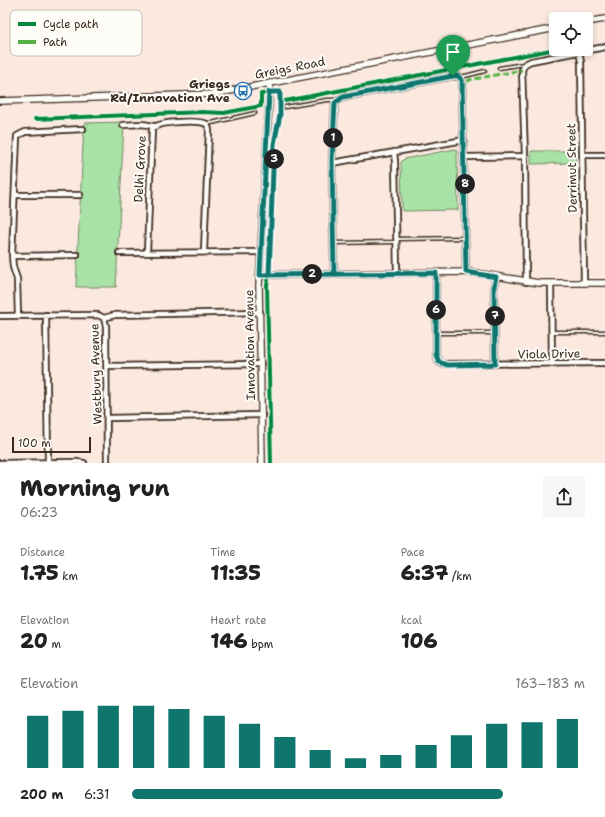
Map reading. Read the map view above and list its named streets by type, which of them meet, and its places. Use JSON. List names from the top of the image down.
{
  "streets": {
    "street": [
      "Greigs Road",
      "Derrimut Street",
      "Delhi Grove",
      "Innovation Avenue",
      "Viola Drive",
      "Westbury Avenue"
    ]
  },
  "crossings": [
    ["Greigs Road", "Innovation Avenue"]
  ],
  "places": {
    "bus stop": ["Griegs Rd/Innovation Ave"]
  },
  "legend": ["Cycle path", "Path"],
  "scale_bar": "100 m",
  "page": {
    "pins": [
      "1",
      "3",
      "8",
      "2",
      "6",
      "7"
    ],
    "scale": "100 m",
    "heading": ["Morning run", "06:23"],
    "stats": [
      ["Distance", "1.75 km"],
      ["Time", "11:35"],
      ["Pace", "6:37 /km"],
      ["Elevation", "20 m"],
      ["Heart rate", "146 bpm"],
      ["kcal", "106"]
    ],
    "chart": ["Elevation", "163–183 m"],
    "list": [
      {
        "name": "200 m",
        "note": "6:31"
      }
    ]
  }
}
